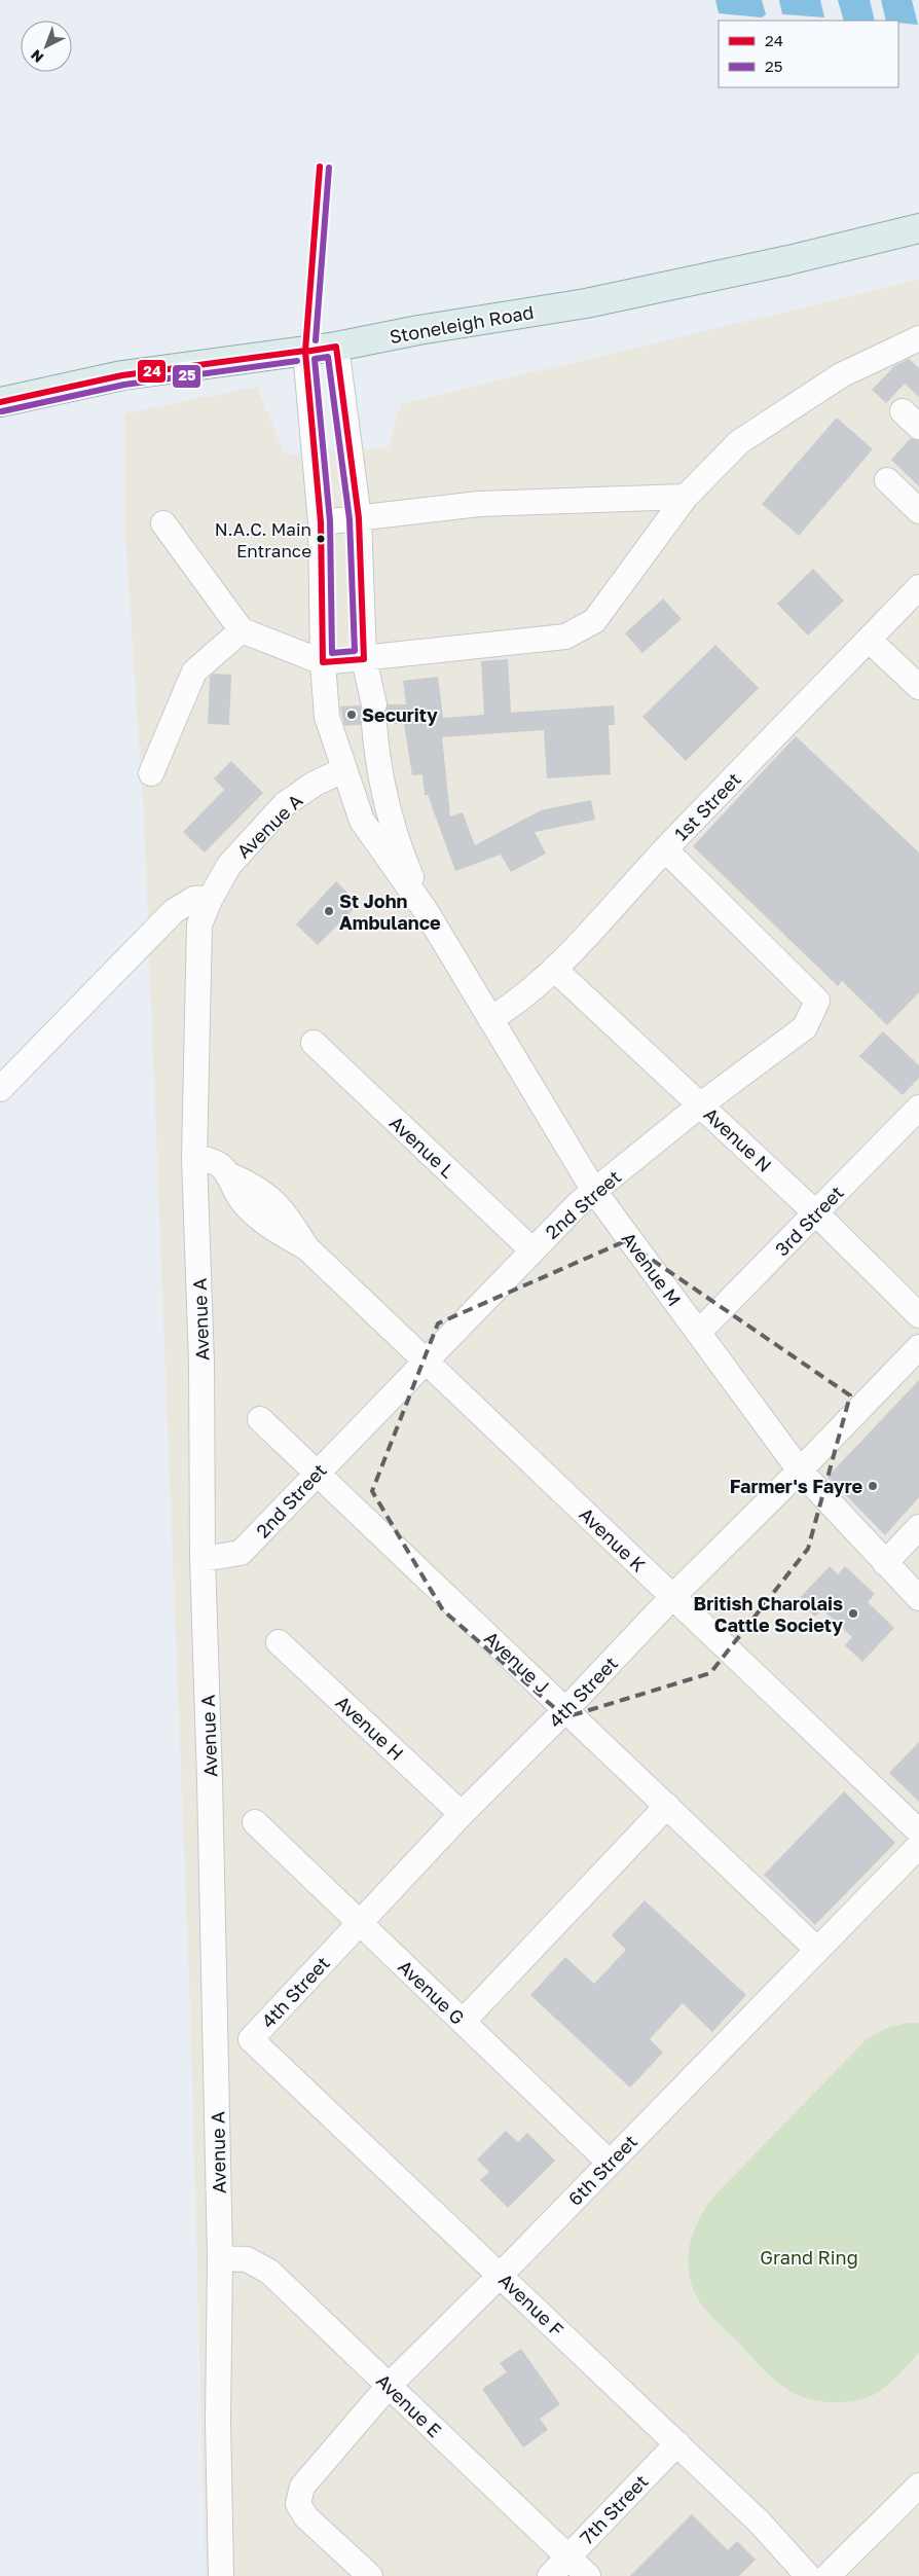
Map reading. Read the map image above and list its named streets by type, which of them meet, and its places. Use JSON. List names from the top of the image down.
{
  "streets": {
    "main road": ["Stoneleigh Road"],
    "lane": [
      "1st Street",
      "Avenue A",
      "Avenue N",
      "Avenue L",
      "2nd Street",
      "3rd Street",
      "Avenue M",
      "Avenue K",
      "Avenue J",
      "4th Street",
      "Avenue H",
      "Avenue G",
      "6th Street",
      "Avenue F",
      "Avenue E",
      "7th Street"
    ]
  },
  "crossings": [
    ["1st Street", "Avenue N"],
    ["1st Street", "2nd Street"],
    ["1st Street", "Avenue M"],
    ["Avenue A", "2nd Street"],
    ["Avenue A", "Avenue K"],
    ["Avenue A", "Avenue E"],
    ["Avenue N", "2nd Street"],
    ["Avenue N", "3rd Street"],
    ["Avenue L", "2nd Street"],
    ["2nd Street", "Avenue M"],
    ["2nd Street", "Avenue K"],
    ["2nd Street", "Avenue J"],
    ["3rd Street", "Avenue M"],
    ["Avenue M", "4th Street"],
    ["Avenue K", "4th Street"],
    ["Avenue J", "4th Street"],
    ["Avenue J", "6th Street"],
    ["4th Street", "Avenue H"],
    ["4th Street", "Avenue G"],
    ["4th Street", "Avenue F"],
    ["Avenue G", "6th Street"],
    ["6th Street", "Avenue F"],
    ["6th Street", "Avenue E"],
    ["Avenue F", "7th Street"],
    ["Avenue E", "7th Street"]
  ],
  "parks": ["Grand Ring"],
  "places": [
    "N.A.C. Main Entrance",
    "Security",
    "St John Ambulance",
    "Farmer's Fayre",
    "British Charolais Cattle Society"
  ],
  "lines": ["transit line 24", "transit line 25"],
  "legend": ["24", "25"],
  "north": "bottom left"
}
